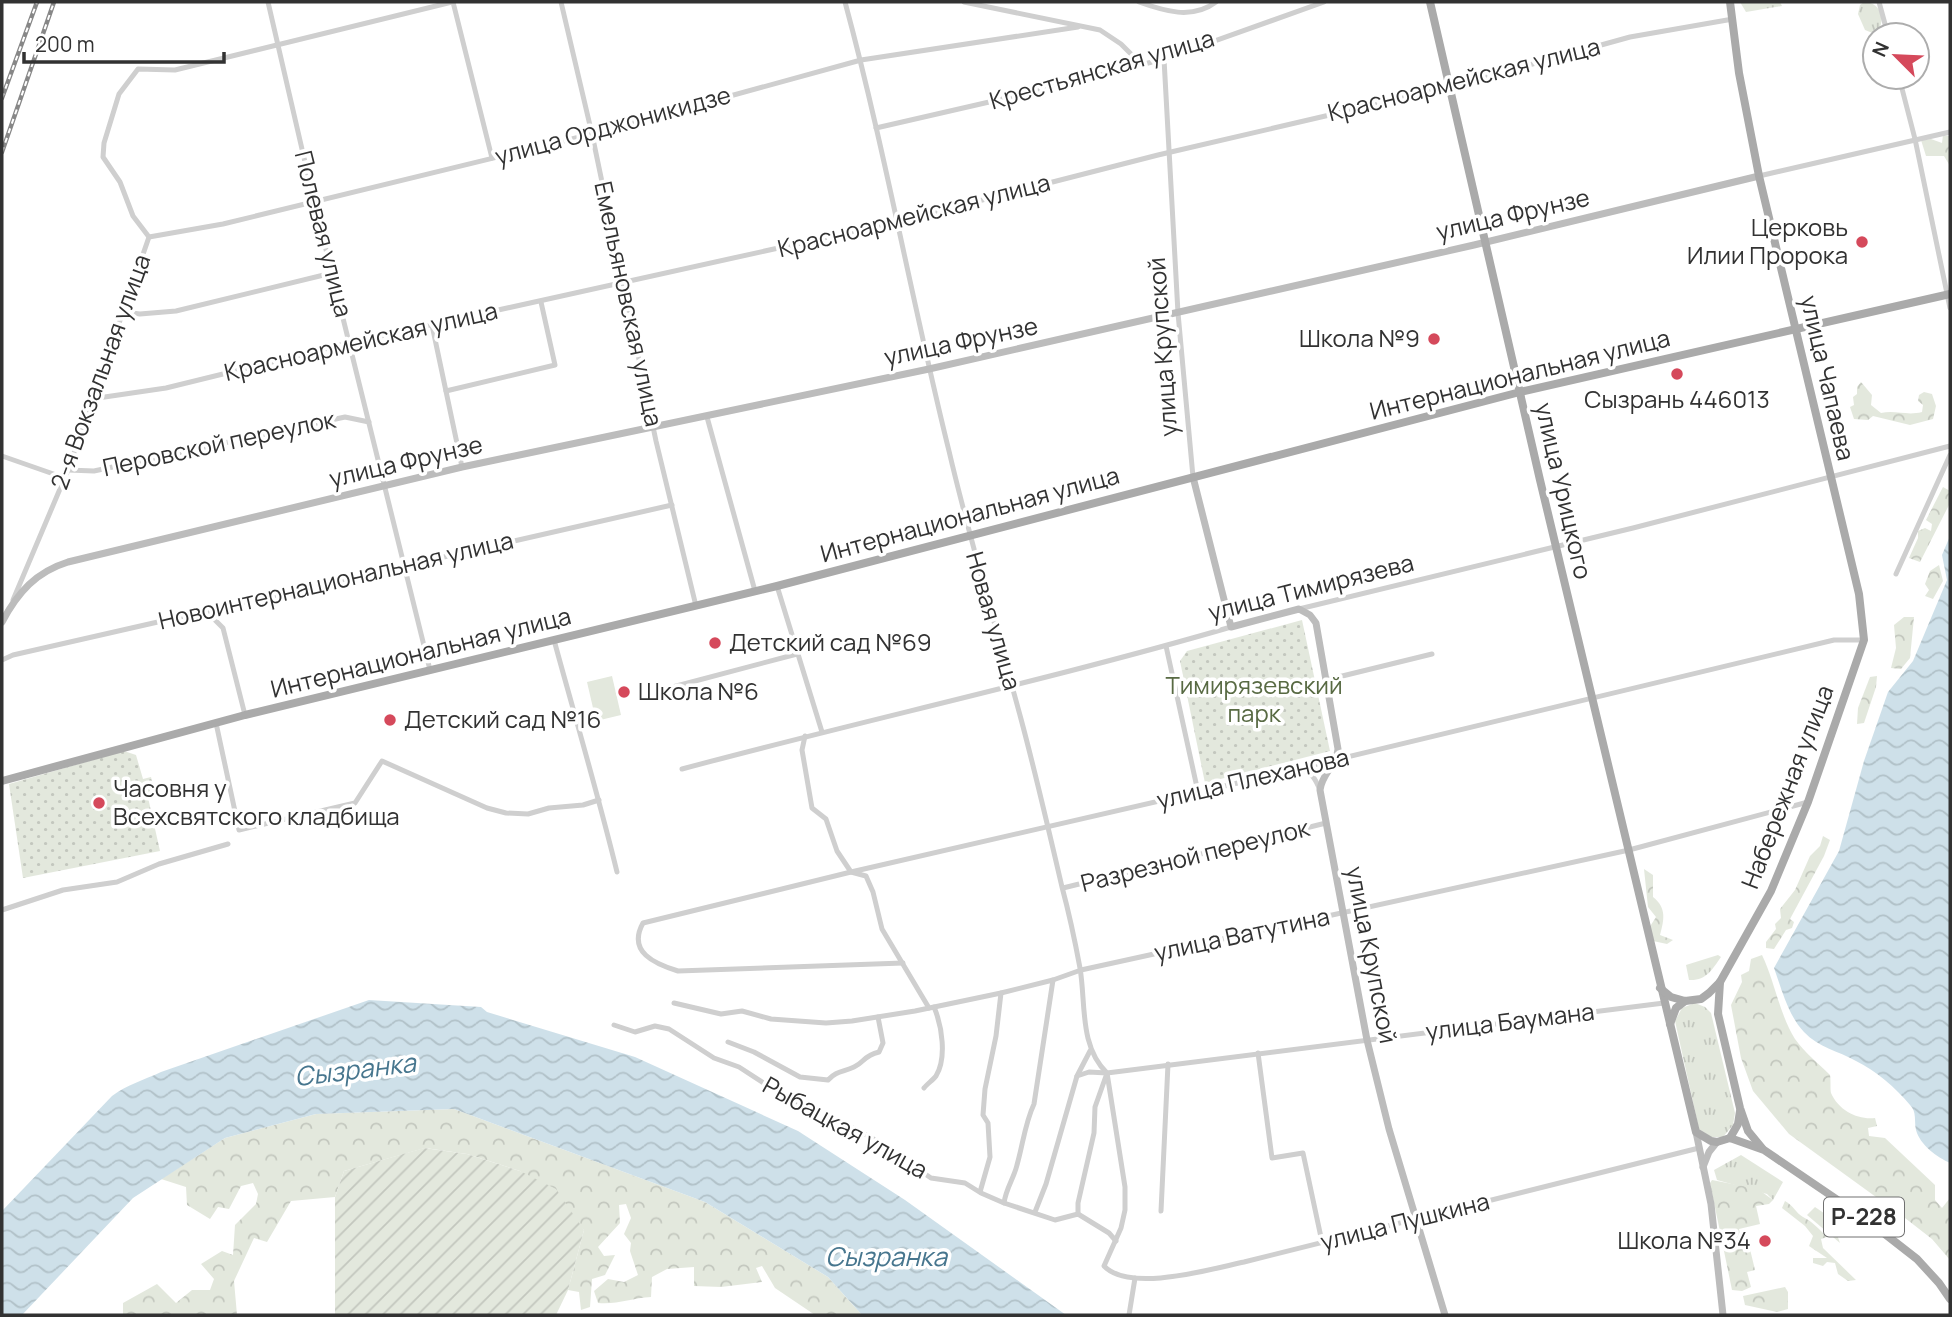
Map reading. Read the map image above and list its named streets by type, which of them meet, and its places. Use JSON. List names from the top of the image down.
{
  "streets": {
    "main road": [
      "Интернациональная улица",
      "улица Чапаева",
      "улица Урицкого",
      "Набережная улица",
      "Р-228"
    ],
    "street": [
      "Крестьянская улица",
      "Красноармейская улица",
      "улица Орджоникидзе",
      "улица Фрунзе",
      "Полевая улица",
      "Емельяновская улица",
      "улица Крупской",
      "2-я Вокзальная улица",
      "Перовской переулок",
      "Новоинтернациональная улица",
      "улица Тимирязева",
      "Новая улица",
      "улица Плеханова",
      "Разрезной переулок",
      "улица Ватутина",
      "улица Баумана",
      "Рыбацкая улица",
      "улица Пушкина"
    ]
  },
  "crossings": [
    ["Крестьянская улица", "улица Крупской"],
    ["Крестьянская улица", "Новая улица"],
    ["Красноармейская улица", "Полевая улица"],
    ["Красноармейская улица", "Емельяновская улица"],
    ["Красноармейская улица", "улица Крупской"],
    ["Красноармейская улица", "2-я Вокзальная улица"],
    ["Красноармейская улица", "улица Чапаева"],
    ["Красноармейская улица", "улица Урицкого"],
    ["Красноармейская улица", "Новая улица"],
    ["улица Орджоникидзе", "Полевая улица"],
    ["улица Орджоникидзе", "Емельяновская улица"],
    ["улица Орджоникидзе", "2-я Вокзальная улица"],
    ["улица Орджоникидзе", "Новая улица"],
    ["улица Фрунзе", "Полевая улица"],
    ["улица Фрунзе", "Емельяновская улица"],
    ["улица Фрунзе", "улица Крупской"],
    ["улица Фрунзе", "2-я Вокзальная улица"],
    ["улица Фрунзе", "улица Чапаева"],
    ["улица Фрунзе", "улица Урицкого"],
    ["улица Фрунзе", "Новая улица"],
    ["Полевая улица", "2-я Вокзальная улица"],
    ["Полевая улица", "Интернациональная улица"],
    ["Полевая улица", "Перовской переулок"],
    ["Полевая улица", "Новоинтернациональная улица"],
    ["Емельяновская улица", "Интернациональная улица"],
    ["Емельяновская улица", "Новоинтернациональная улица"],
    ["улица Крупской", "Интернациональная улица"],
    ["улица Крупской", "улица Тимирязева"],
    ["улица Крупской", "Разрезной переулок"],
    ["улица Крупской", "улица Ватутина"],
    ["улица Крупской", "улица Баумана"],
    ["улица Крупской", "улица Пушкина"],
    ["2-я Вокзальная улица", "Перовской переулок"],
    ["Интернациональная улица", "улица Чапаева"],
    ["Интернациональная улица", "улица Урицкого"],
    ["Интернациональная улица", "Новая улица"],
    ["улица Чапаева", "улица Тимирязева"],
    ["улица Чапаева", "улица Плеханова"],
    ["улица Чапаева", "Набережная улица"],
    ["улица Урицкого", "улица Тимирязева"],
    ["улица Урицкого", "улица Плеханова"],
    ["улица Урицкого", "улица Ватутина"],
    ["улица Урицкого", "улица Баумана"],
    ["улица Тимирязева", "Новая улица"],
    ["Новая улица", "улица Плеханова"],
    ["Новая улица", "Разрезной переулок"],
    ["Новая улица", "улица Ватутина"],
    ["Новая улица", "улица Баумана"],
    ["улица Плеханова", "Набережная улица"],
    ["Набережная улица", "улица Ватутина"]
  ],
  "water": ["Сызранка"],
  "parks": ["Тимирязевский парк"],
  "places": [
    "Церковь Илии Пророка",
    "Школа №9",
    "Сызрань 446013",
    "Детский сад №69",
    "Школа №6",
    "Детский сад №16",
    "Часовня у Всехсвятского кладбища",
    "Школа №34"
  ],
  "scale_bar": "200 m",
  "north": "top left"
}
